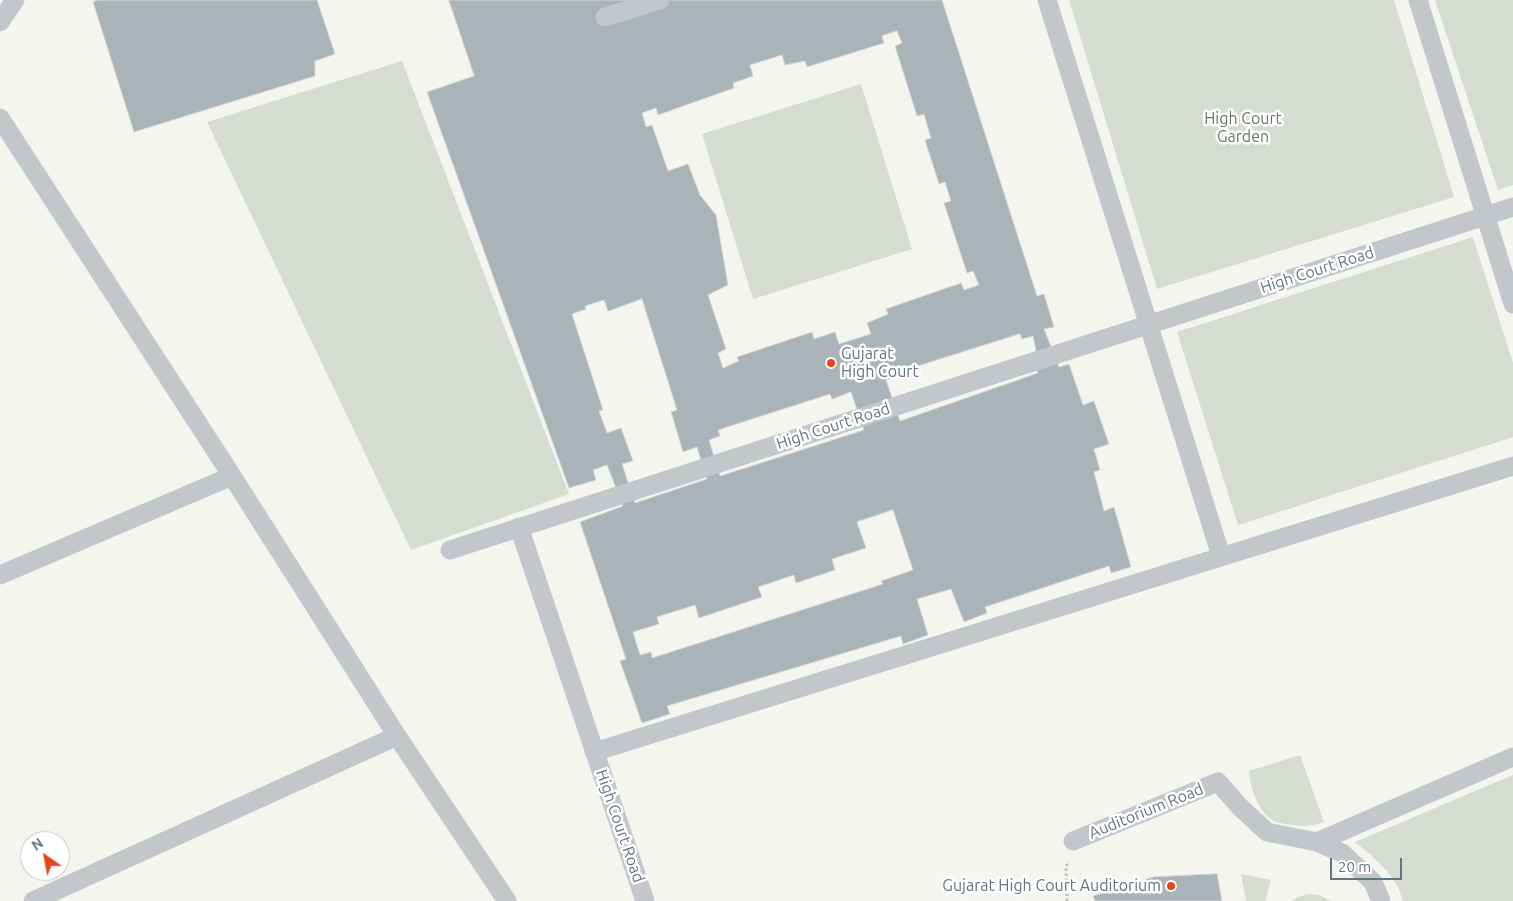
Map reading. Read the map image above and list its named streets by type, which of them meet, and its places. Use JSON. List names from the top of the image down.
{
  "streets": {
    "street": ["High Court Road", "Auditorium Road"]
  },
  "parks": ["High Court Garden"],
  "places": ["Gujarat High Court", "Gujarat High Court Auditorium"],
  "scale_bar": "20 m",
  "north": "top left"
}
